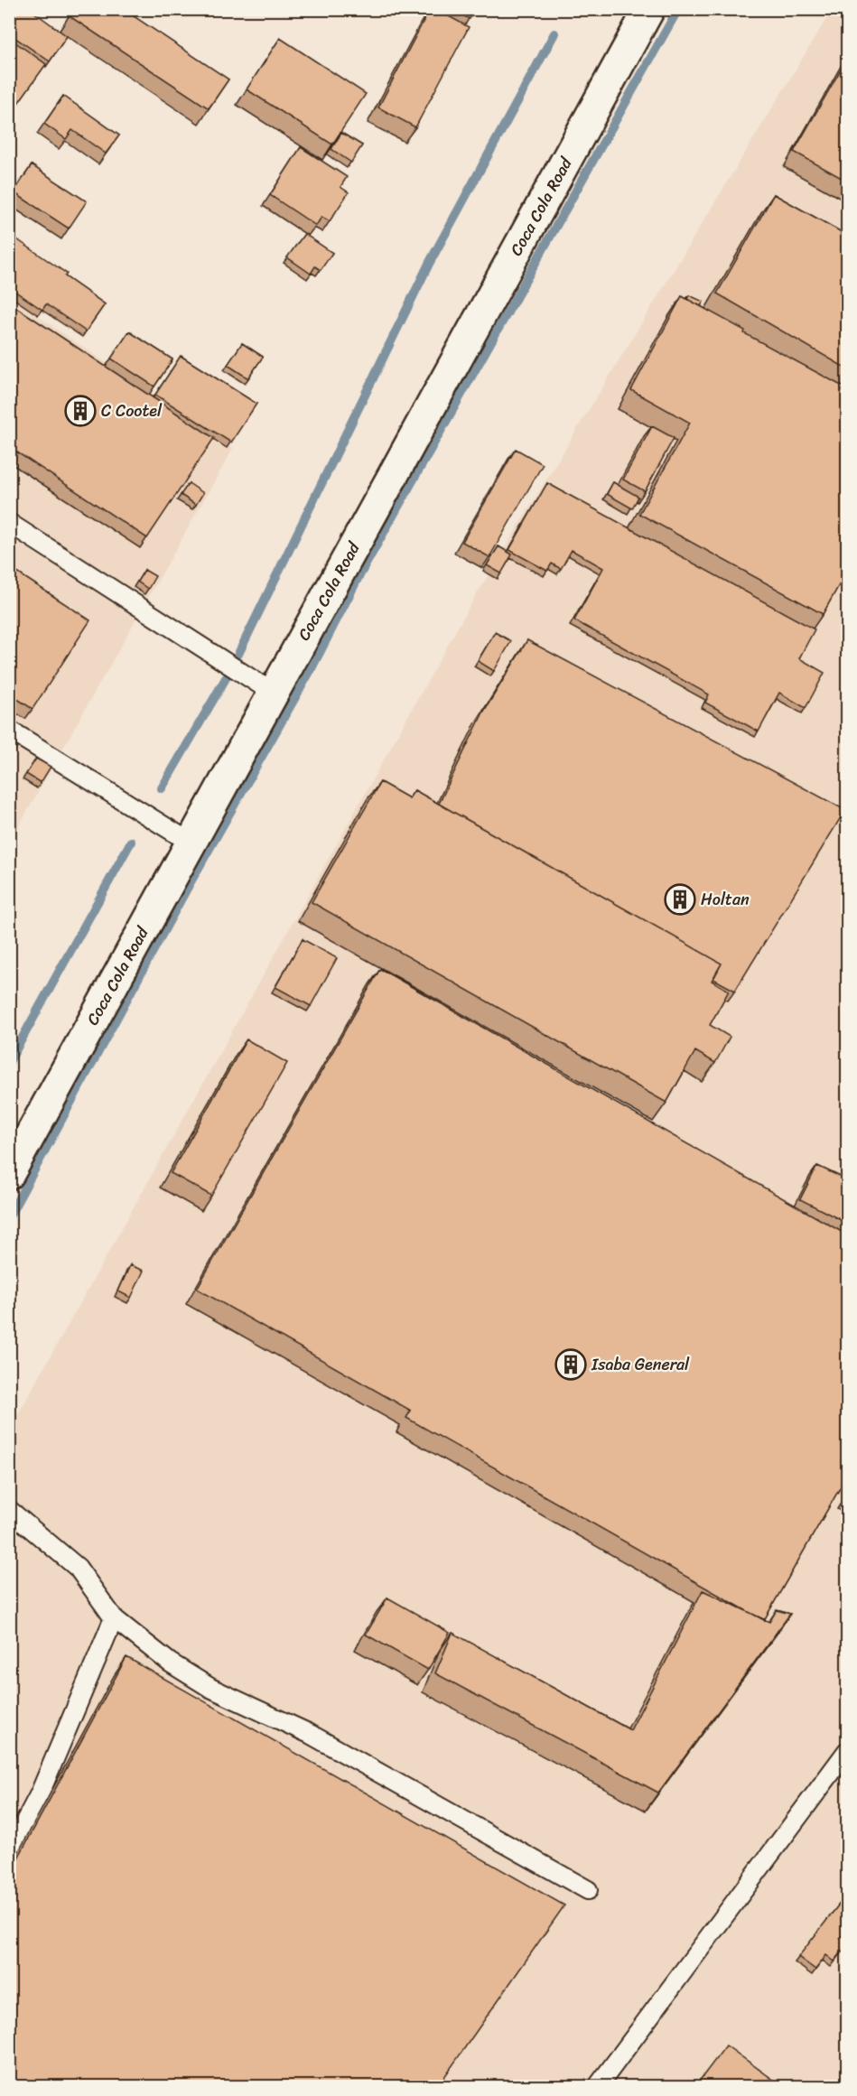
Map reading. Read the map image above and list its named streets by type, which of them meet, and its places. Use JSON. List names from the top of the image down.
{
  "streets": {
    "main road": ["Coca Cola Road"]
  },
  "places": {
    "building": ["C Cootel", "Holtan", "Isaba General"]
  }
}
